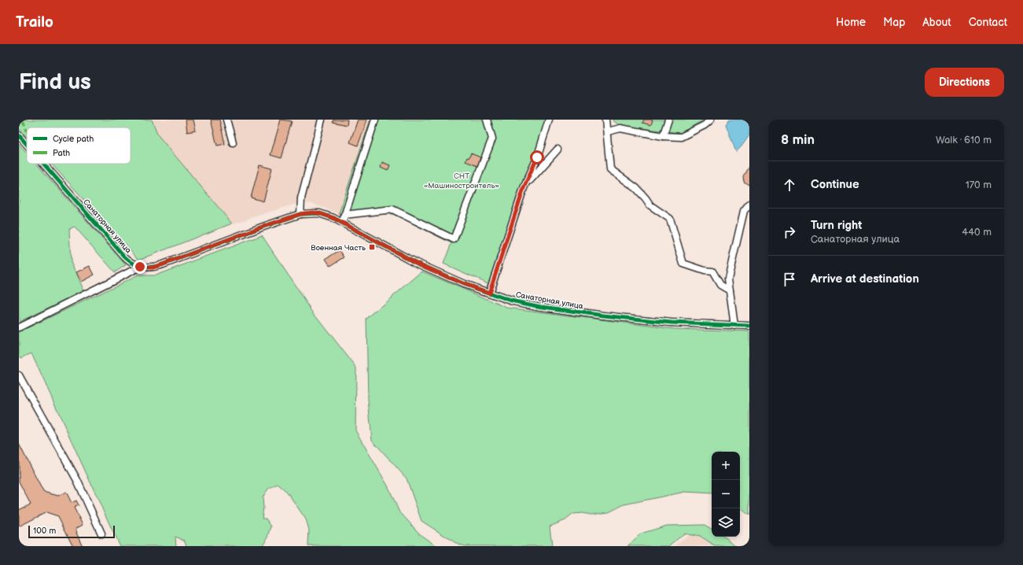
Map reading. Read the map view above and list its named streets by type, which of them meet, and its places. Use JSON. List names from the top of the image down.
{
  "streets": {
    "street": ["Санаторная улица"]
  },
  "parks": ["СНТ «Машиностроитель»"],
  "places": {
    "transit": ["Военная Часть"]
  },
  "legend": ["Cycle path", "Path"],
  "scale_bar": "100 m",
  "page": {
    "header": "Trailo",
    "nav": [
      "Home",
      "Map",
      "About",
      "Contact"
    ],
    "buttons": "Directions",
    "title": "Find us",
    "heading": ["8 min", "Walk · 610 m"],
    "list": [
      ["Continue", "170 m"],
      ["Turn right", "Санаторная улица", "440 m"],
      "Arrive at destination"
    ],
    "map_buttons": ["+", "−"],
    "scale": "100 m"
  }
}
